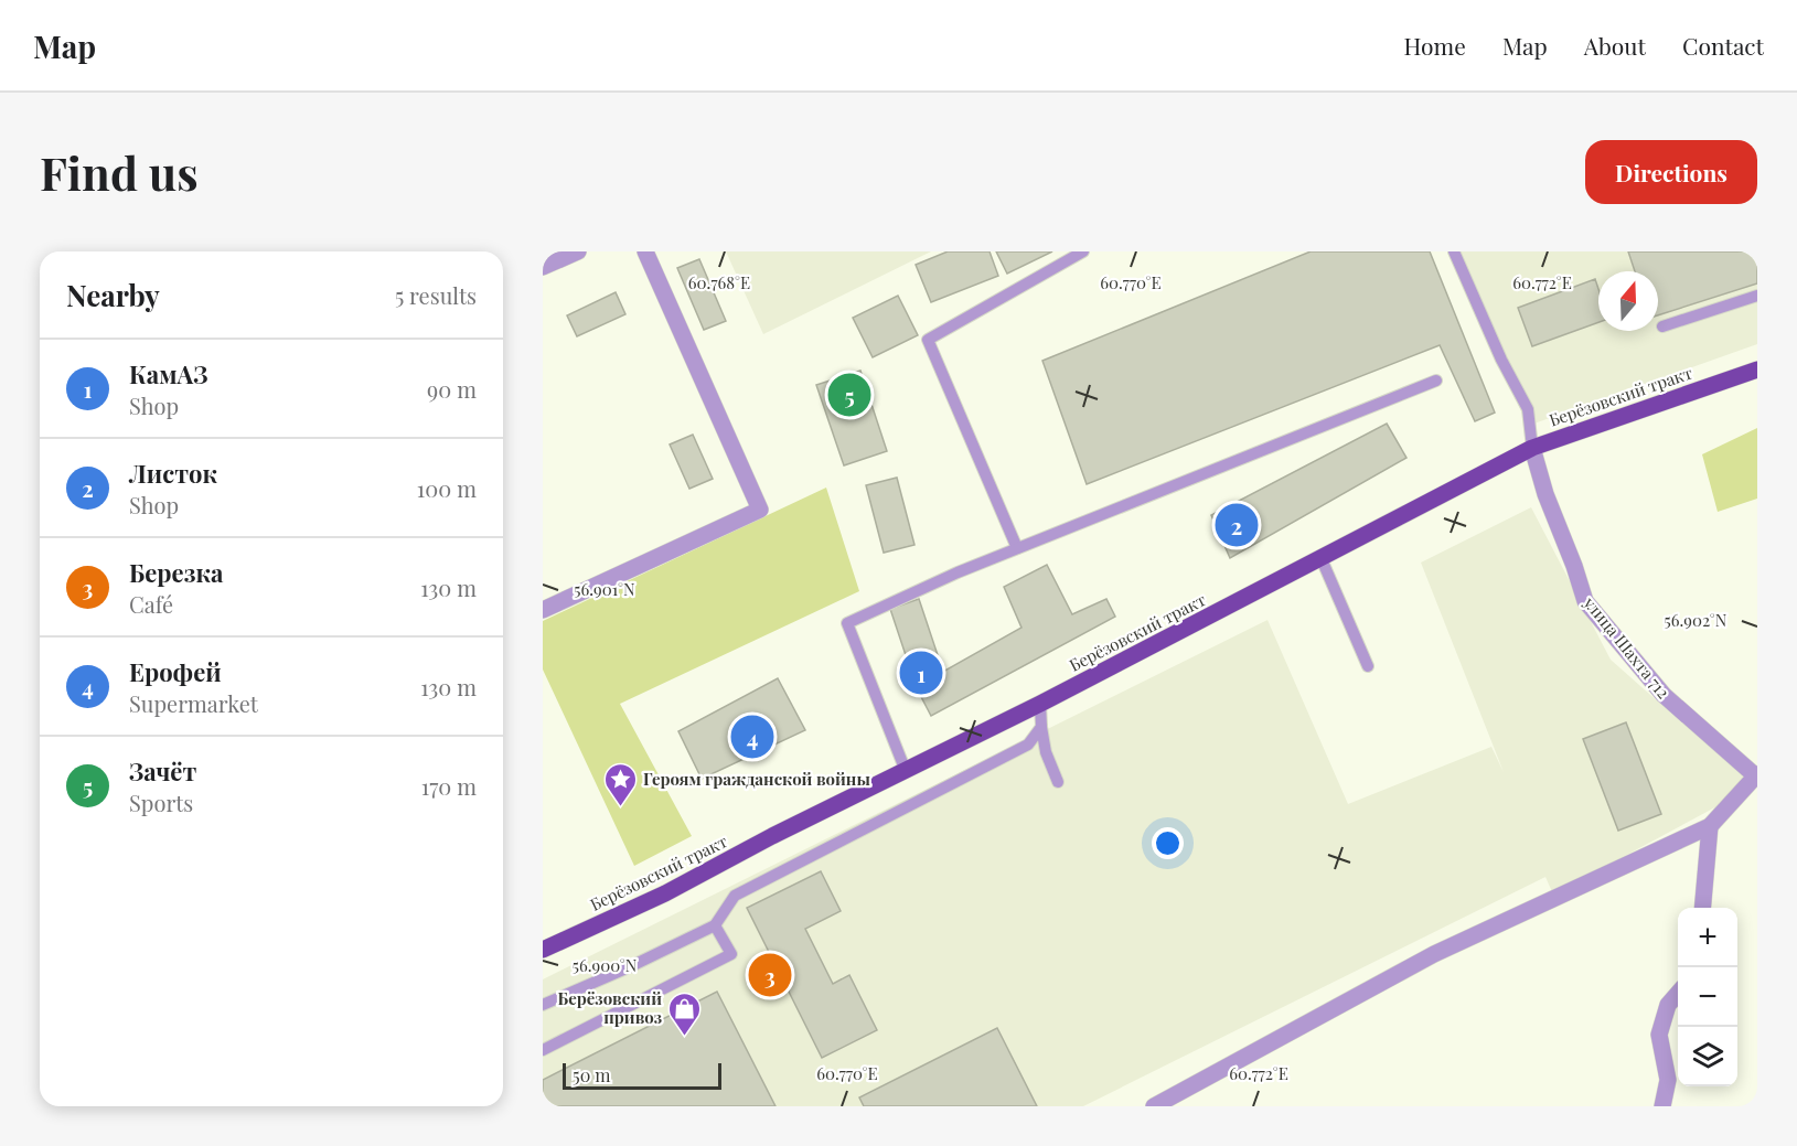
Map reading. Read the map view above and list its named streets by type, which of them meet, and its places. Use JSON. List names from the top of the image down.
{
  "streets": {
    "main road": ["Берёзовский тракт"],
    "street": ["улица Шахта 712"]
  },
  "crossings": [
    ["Берёзовский тракт", "улица Шахта 712"]
  ],
  "places": {
    "place": ["Героям гражданской войны"],
    "shop": ["Берёзовский привоз"]
  },
  "scale_bar": "50 m",
  "north": "top",
  "page": {
    "header": "Map",
    "nav": [
      "Home",
      "Map",
      "About",
      "Contact"
    ],
    "buttons": "Directions",
    "title": "Find us",
    "heading": ["Nearby", "5 results"],
    "list": [
      {
        "mark": "1",
        "name": "КамАЗ",
        "note": "Shop",
        "value": "90 m"
      },
      {
        "mark": "2",
        "name": "Листок",
        "note": "Shop",
        "value": "100 m"
      },
      {
        "mark": "3",
        "name": "Березка",
        "note": "Café",
        "value": "130 m"
      },
      {
        "mark": "4",
        "name": "Ерофей",
        "note": "Supermarket",
        "value": "130 m"
      },
      {
        "mark": "5",
        "name": "Зачёт",
        "note": "Sports",
        "value": "170 m"
      }
    ],
    "pins": [
      "5",
      "2",
      "1",
      "4",
      "3"
    ],
    "map_buttons": ["+", "−"],
    "scale": "50 m"
  },
  "coordinates": [
    "60.770°E",
    "60.772°E",
    "60.768°E",
    "56.901°N",
    "56.902°N",
    "56.900°N"
  ]
}
